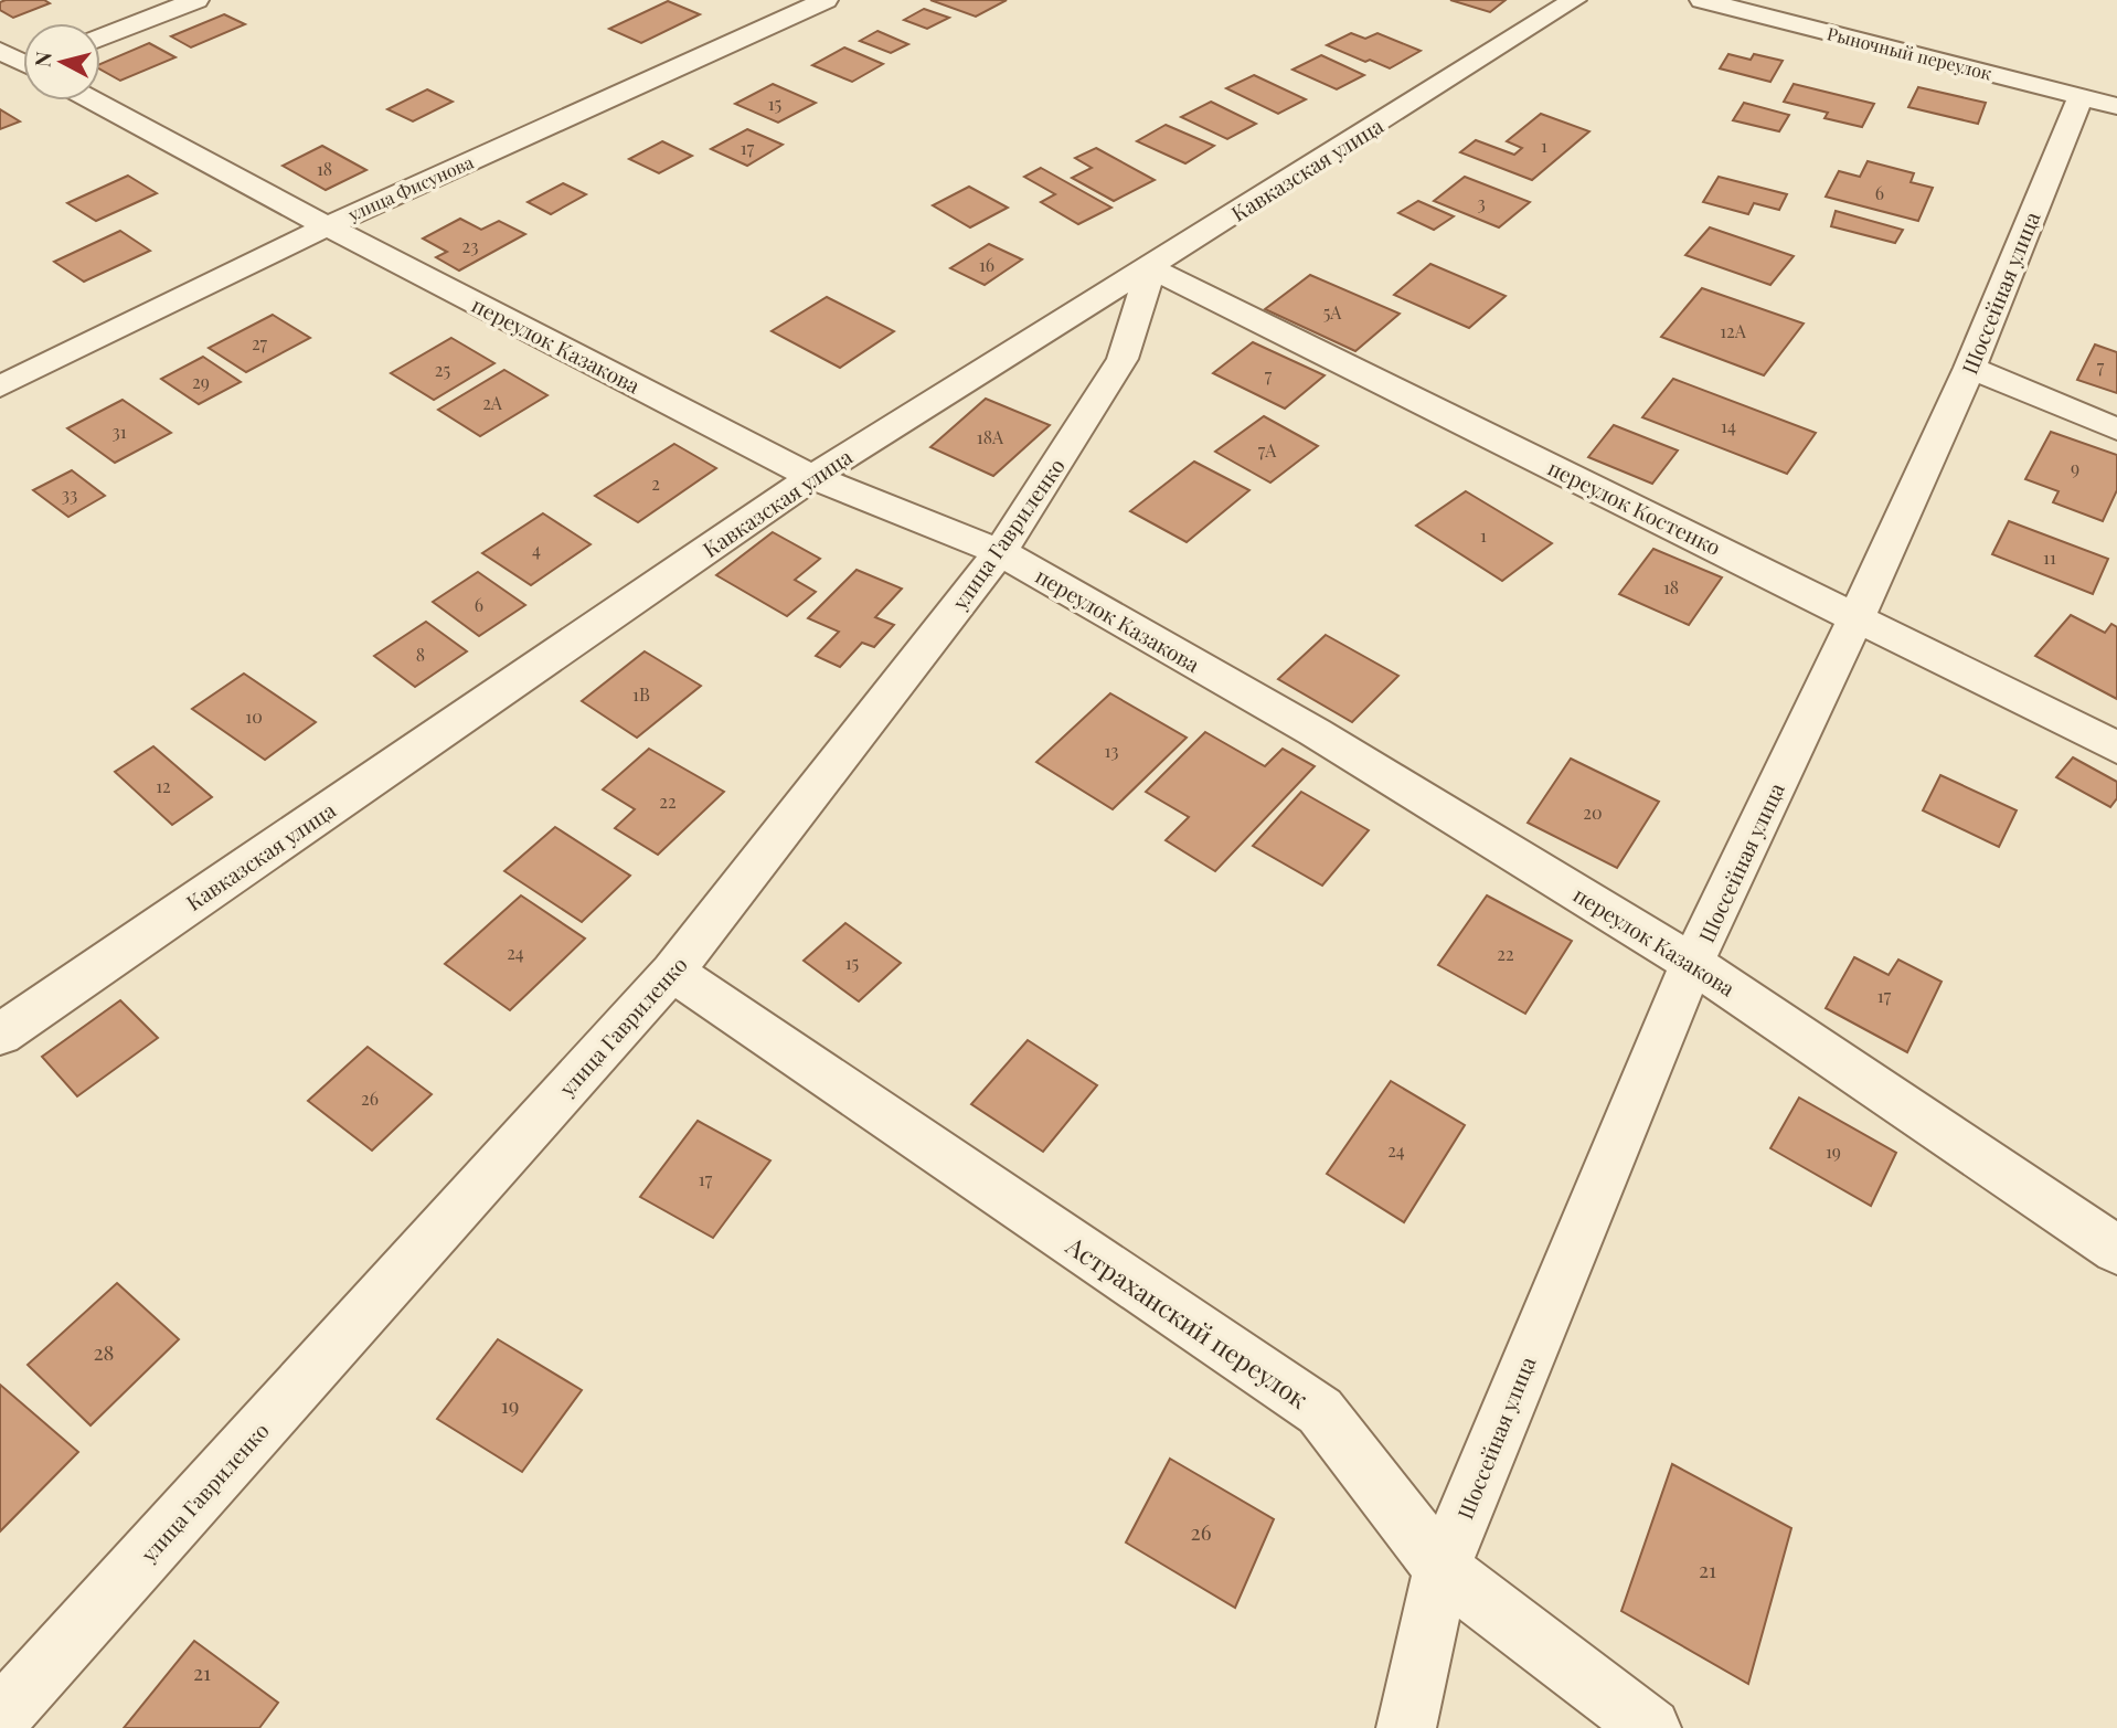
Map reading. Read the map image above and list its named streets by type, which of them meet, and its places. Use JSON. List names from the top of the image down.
{
  "streets": {
    "street": [
      "Рыночный переулок",
      "Кавказская улица",
      "улица Фисунова",
      "Шоссейная улица",
      "переулок Казакова",
      "переулок Костенко",
      "улица Гавриленко",
      "Астраханский переулок"
    ]
  },
  "crossings": [
    ["Рыночный переулок", "Шоссейная улица"],
    ["Кавказская улица", "переулок Казакова"],
    ["Кавказская улица", "переулок Костенко"],
    ["Кавказская улица", "улица Гавриленко"],
    ["улица Фисунова", "переулок Казакова"],
    ["Шоссейная улица", "переулок Казакова"],
    ["Шоссейная улица", "переулок Костенко"],
    ["Шоссейная улица", "Астраханский переулок"],
    ["переулок Казакова", "улица Гавриленко"],
    ["переулок Костенко", "улица Гавриленко"],
    ["улица Гавриленко", "Астраханский переулок"]
  ],
  "house_numbers": [
    "15",
    "1",
    "17",
    "18",
    "6",
    "3",
    "23",
    "16",
    "5А",
    "12А",
    "27",
    "7",
    "25",
    "7",
    "29",
    "2А",
    "14",
    "31",
    "18А",
    "7А",
    "9",
    "2",
    "33",
    "1",
    "4",
    "11",
    "18",
    "6",
    "8",
    "1В",
    "10",
    "13",
    "12",
    "22",
    "20",
    "24",
    "22",
    "15",
    "17",
    "26",
    "24",
    "19",
    "17",
    "28",
    "19",
    "26",
    "21",
    "21"
  ],
  "north": "left"
}
